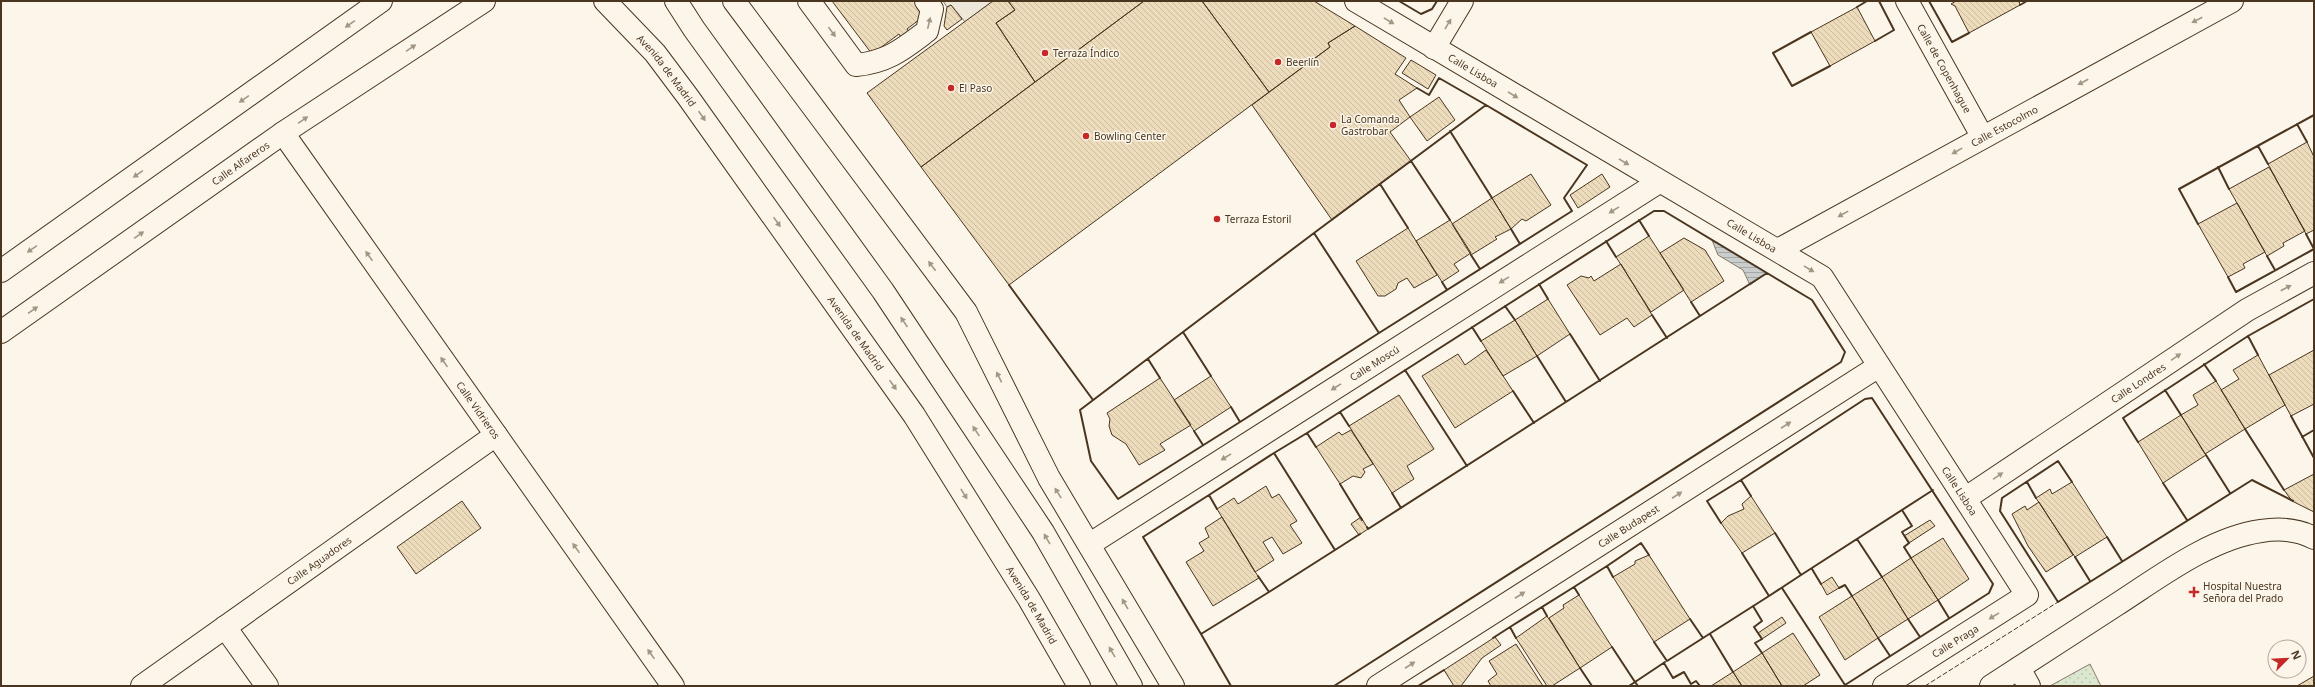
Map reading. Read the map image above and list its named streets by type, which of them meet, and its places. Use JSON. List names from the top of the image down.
{
  "streets": {
    "street": [
      "Calle de Copenhague",
      "Avenida de Madrid",
      "Calle Lisboa",
      "Calle Estocolmo",
      "Calle Alfareros",
      "Calle Moscú",
      "Calle Londres",
      "Calle Vidrieros",
      "Calle Budapest",
      "Calle Aguadores",
      "Calle Praga"
    ]
  },
  "crossings": [
    ["Calle de Copenhague", "Calle Estocolmo"],
    ["Calle Lisboa", "Calle Estocolmo"],
    ["Calle Lisboa", "Calle Moscú"],
    ["Calle Lisboa", "Calle Londres"],
    ["Calle Lisboa", "Calle Budapest"],
    ["Calle Lisboa", "Calle Praga"],
    ["Calle Alfareros", "Calle Vidrieros"],
    ["Calle Vidrieros", "Calle Aguadores"]
  ],
  "one_way": [
    "Calle Lisboa",
    "Calle Estocolmo",
    "Calle Moscú",
    "Calle Vidrieros",
    "Calle Budapest"
  ],
  "places": {
    "other": [
      "Terraza Índico",
      "Beerlín",
      "El Paso",
      "La Comanda Gastrobar",
      "Bowling Center",
      "Terraza Estoril"
    ],
    "health": ["Hospital Nuestra Señora del Prado"]
  },
  "north": "top right"
}
